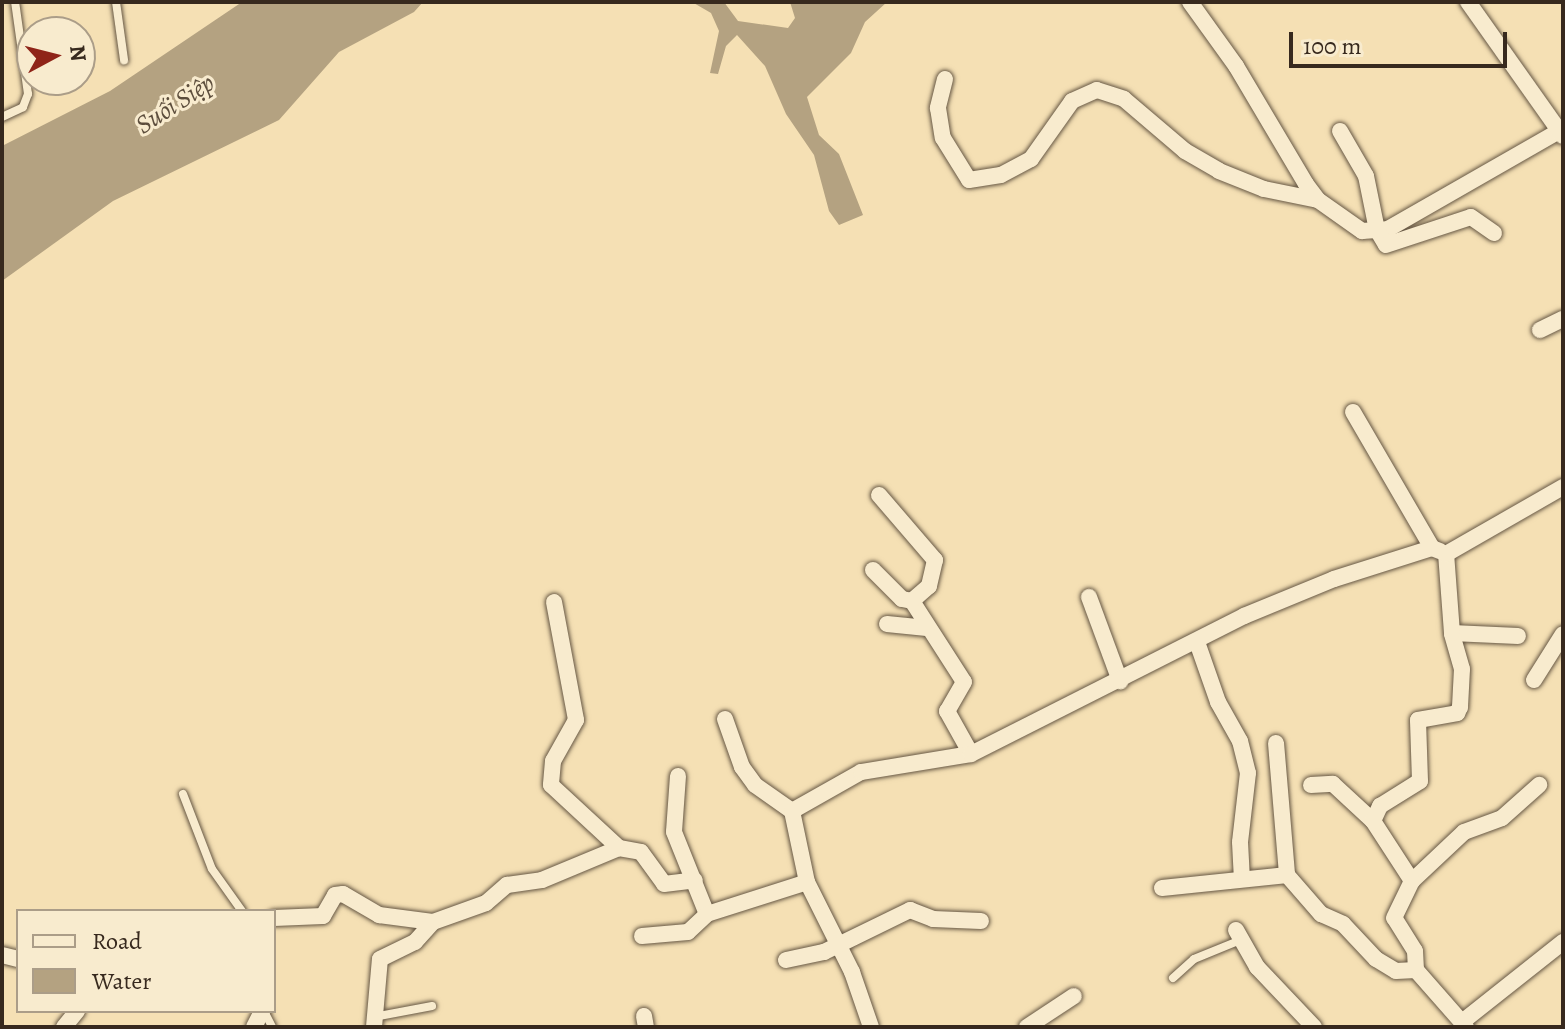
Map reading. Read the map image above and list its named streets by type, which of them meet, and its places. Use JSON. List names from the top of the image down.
{
  "water": ["Suối Siệp"],
  "legend": ["Road", "Water"],
  "scale_bar": "100 m",
  "north": "right"
}
